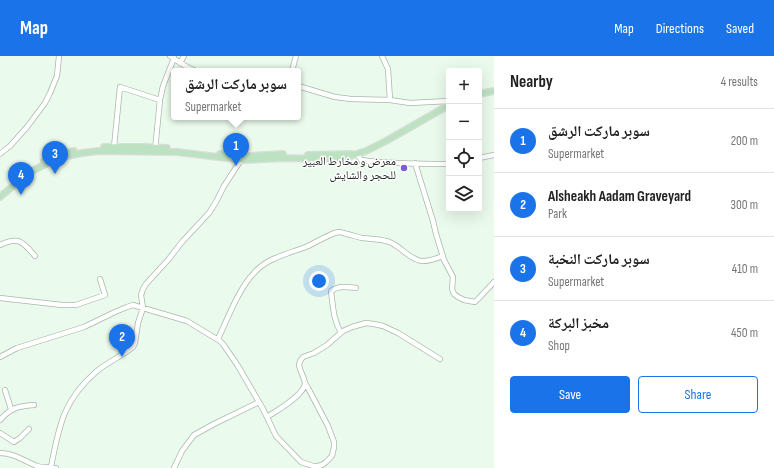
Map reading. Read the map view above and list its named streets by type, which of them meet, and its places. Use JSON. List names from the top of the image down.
{
  "places": ["معرض و مخارط العبير للحجر والشايش"],
  "page": {
    "header": "Map",
    "nav": ["Map", "Directions", "Saved"],
    "heading": ["Nearby", "4 results"],
    "map_buttons": ["+", "−"],
    "popup": ["سوبر ماركت الرشق", "Supermarket"],
    "list": [
      {
        "mark": "1",
        "name": "سوبر ماركت الرشق",
        "note": "Supermarket",
        "value": "200 m"
      },
      {
        "mark": "2",
        "name": "Alsheakh Aadam Graveyard",
        "note": "Park",
        "value": "300 m"
      },
      {
        "mark": "3",
        "name": "سوبر ماركت النخبة",
        "note": "Supermarket",
        "value": "410 m"
      },
      {
        "mark": "4",
        "name": "مخبز البركة",
        "note": "Shop",
        "value": "450 m"
      }
    ],
    "pins": [
      "1",
      "3",
      "4",
      "2"
    ],
    "buttons": ["Save", "Share"]
  }
}
